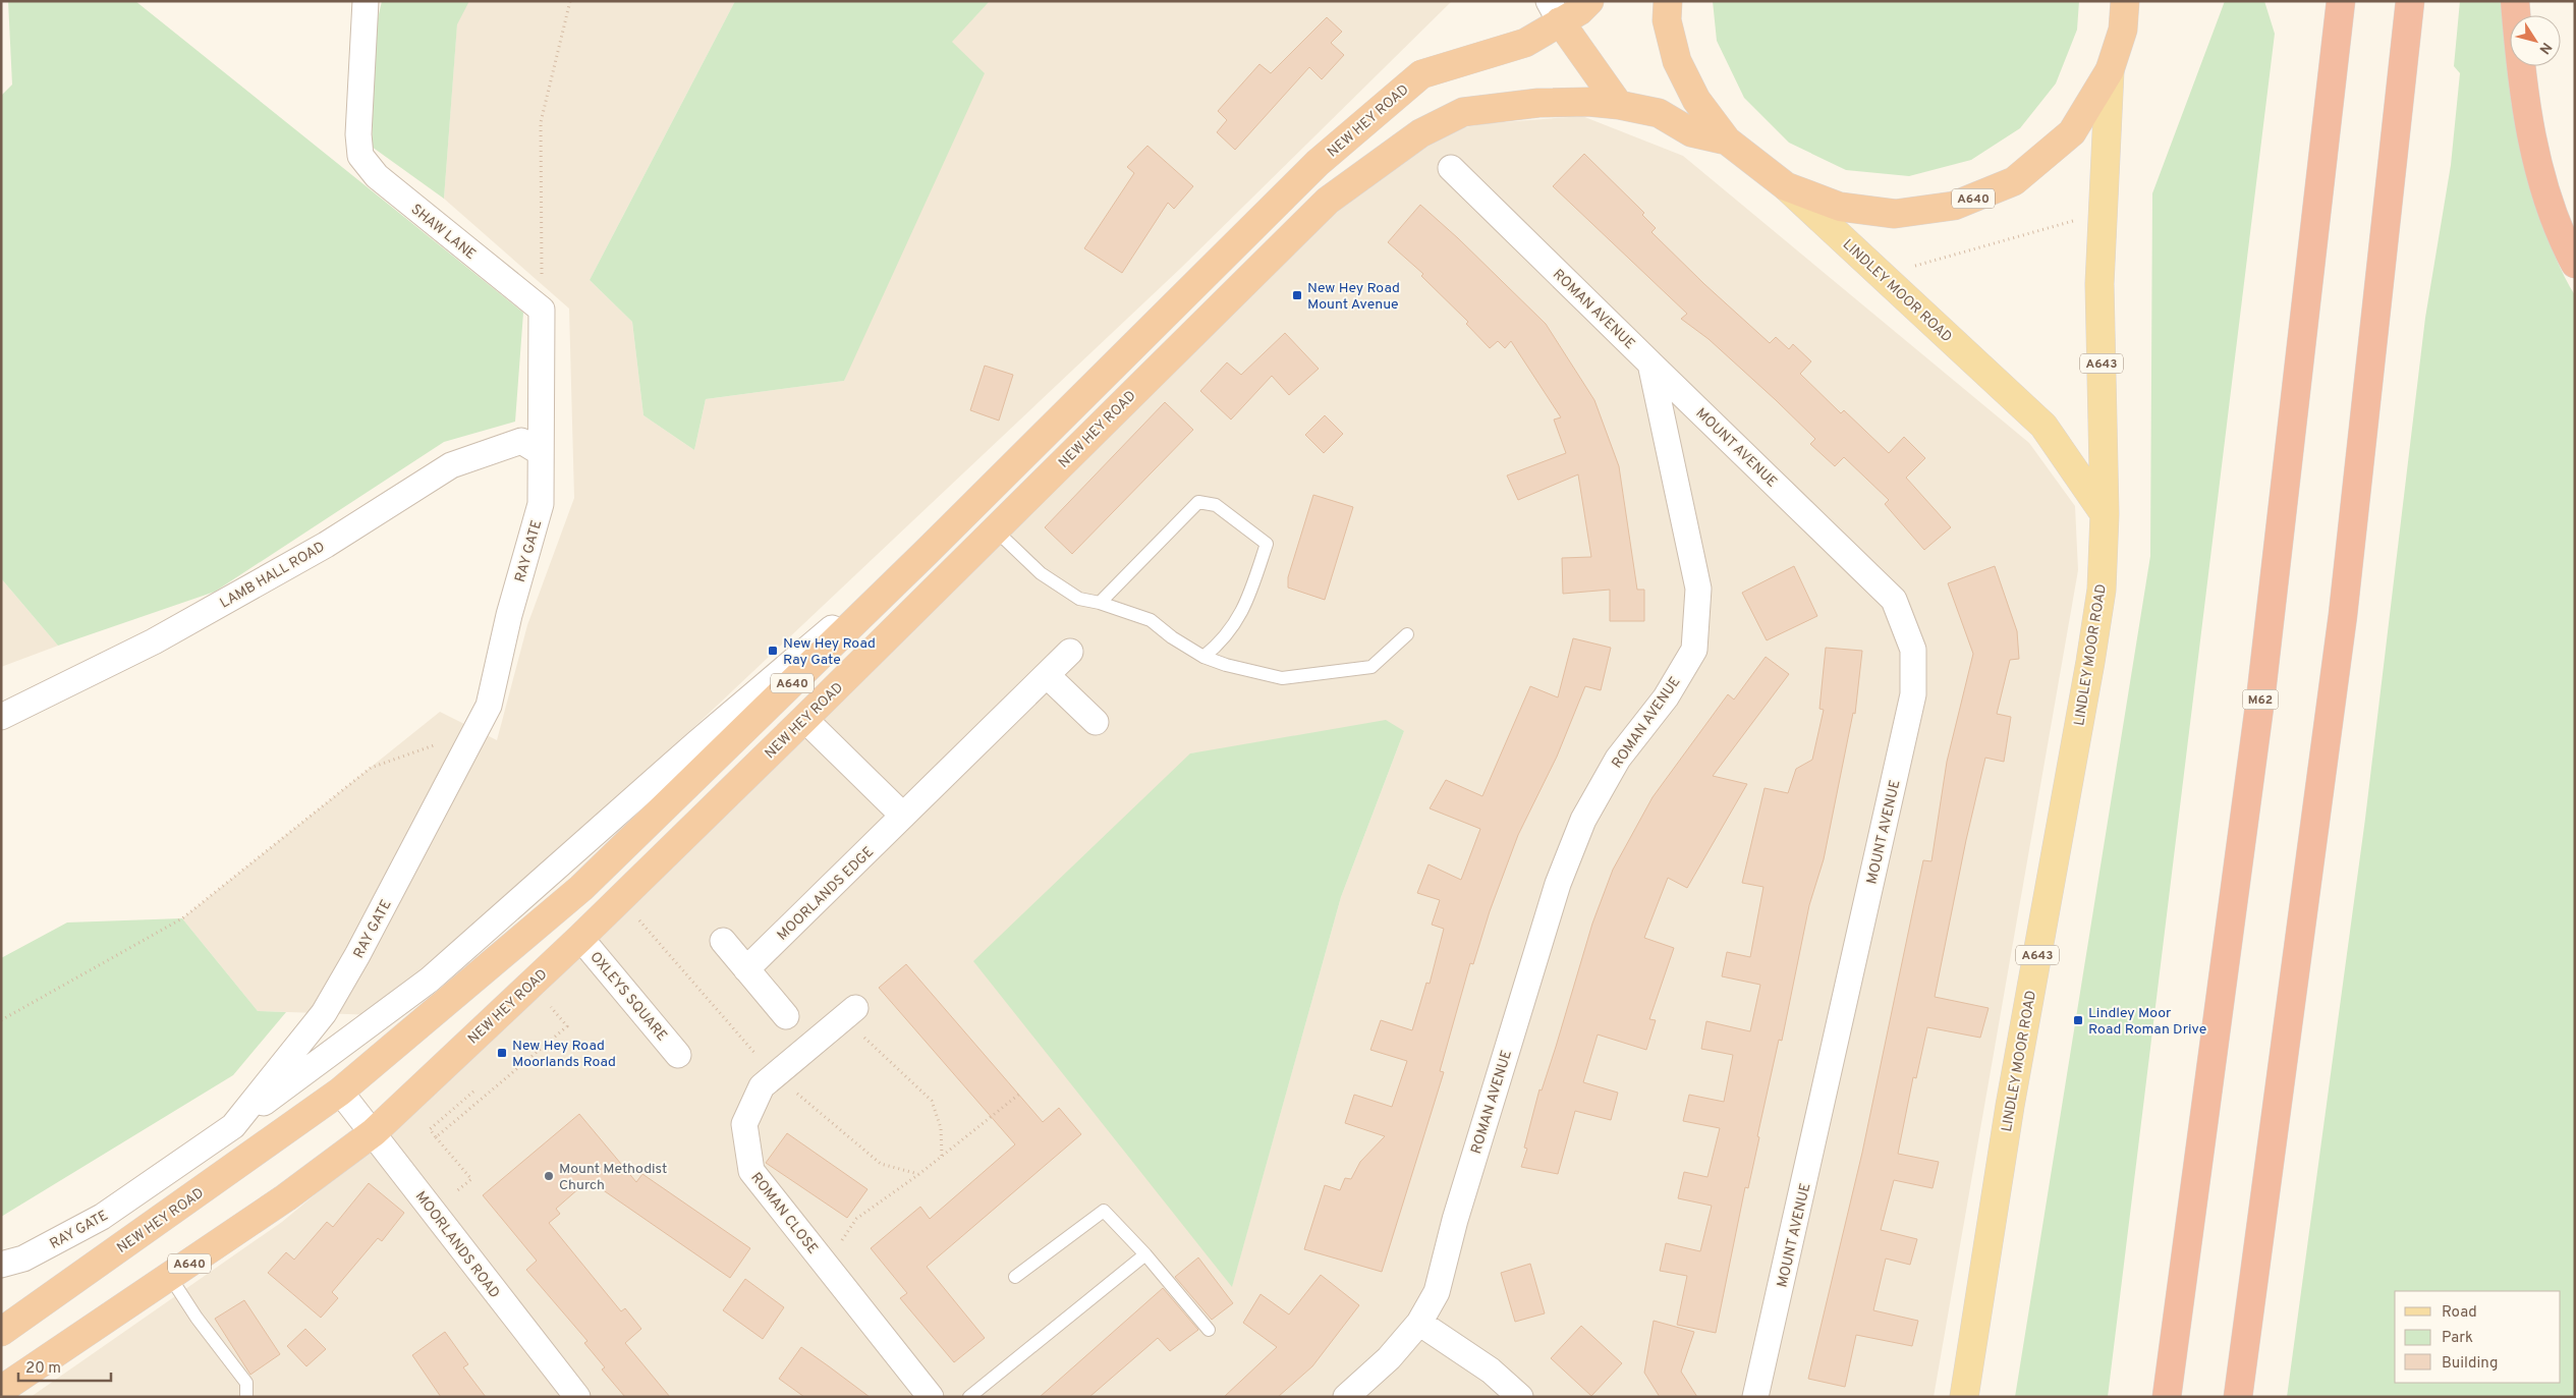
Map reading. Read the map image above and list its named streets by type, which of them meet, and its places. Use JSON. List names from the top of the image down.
{
  "streets": {
    "highway": ["NEW HEY ROAD", "A640", "M62"],
    "main road": ["LINDLEY MOOR ROAD", "A643"],
    "street": [
      "SHAW LANE",
      "ROMAN AVENUE",
      "MOUNT AVENUE",
      "RAY GATE",
      "LAMB HALL ROAD",
      "MOORLANDS EDGE",
      "OXLEYS SQUARE",
      "ROMAN CLOSE",
      "MOORLANDS ROAD"
    ]
  },
  "crossings": [
    ["NEW HEY ROAD", "A640"],
    ["NEW HEY ROAD", "RAY GATE"],
    ["NEW HEY ROAD", "OXLEYS SQUARE"],
    ["NEW HEY ROAD", "MOORLANDS ROAD"],
    ["A640", "LINDLEY MOOR ROAD"],
    ["ROMAN AVENUE", "MOUNT AVENUE"],
    ["RAY GATE", "LAMB HALL ROAD"]
  ],
  "places": {
    "transit": [
      "New Hey Road Mount Avenue",
      "New Hey Road Ray Gate",
      "Lindley Moor Road Roman Drive",
      "New Hey Road Moorlands Road"
    ],
    "other": ["Mount Methodist Church"]
  },
  "legend": ["Road", "Park", "Building"],
  "scale_bar": "20 m",
  "north": "bottom right"
}
